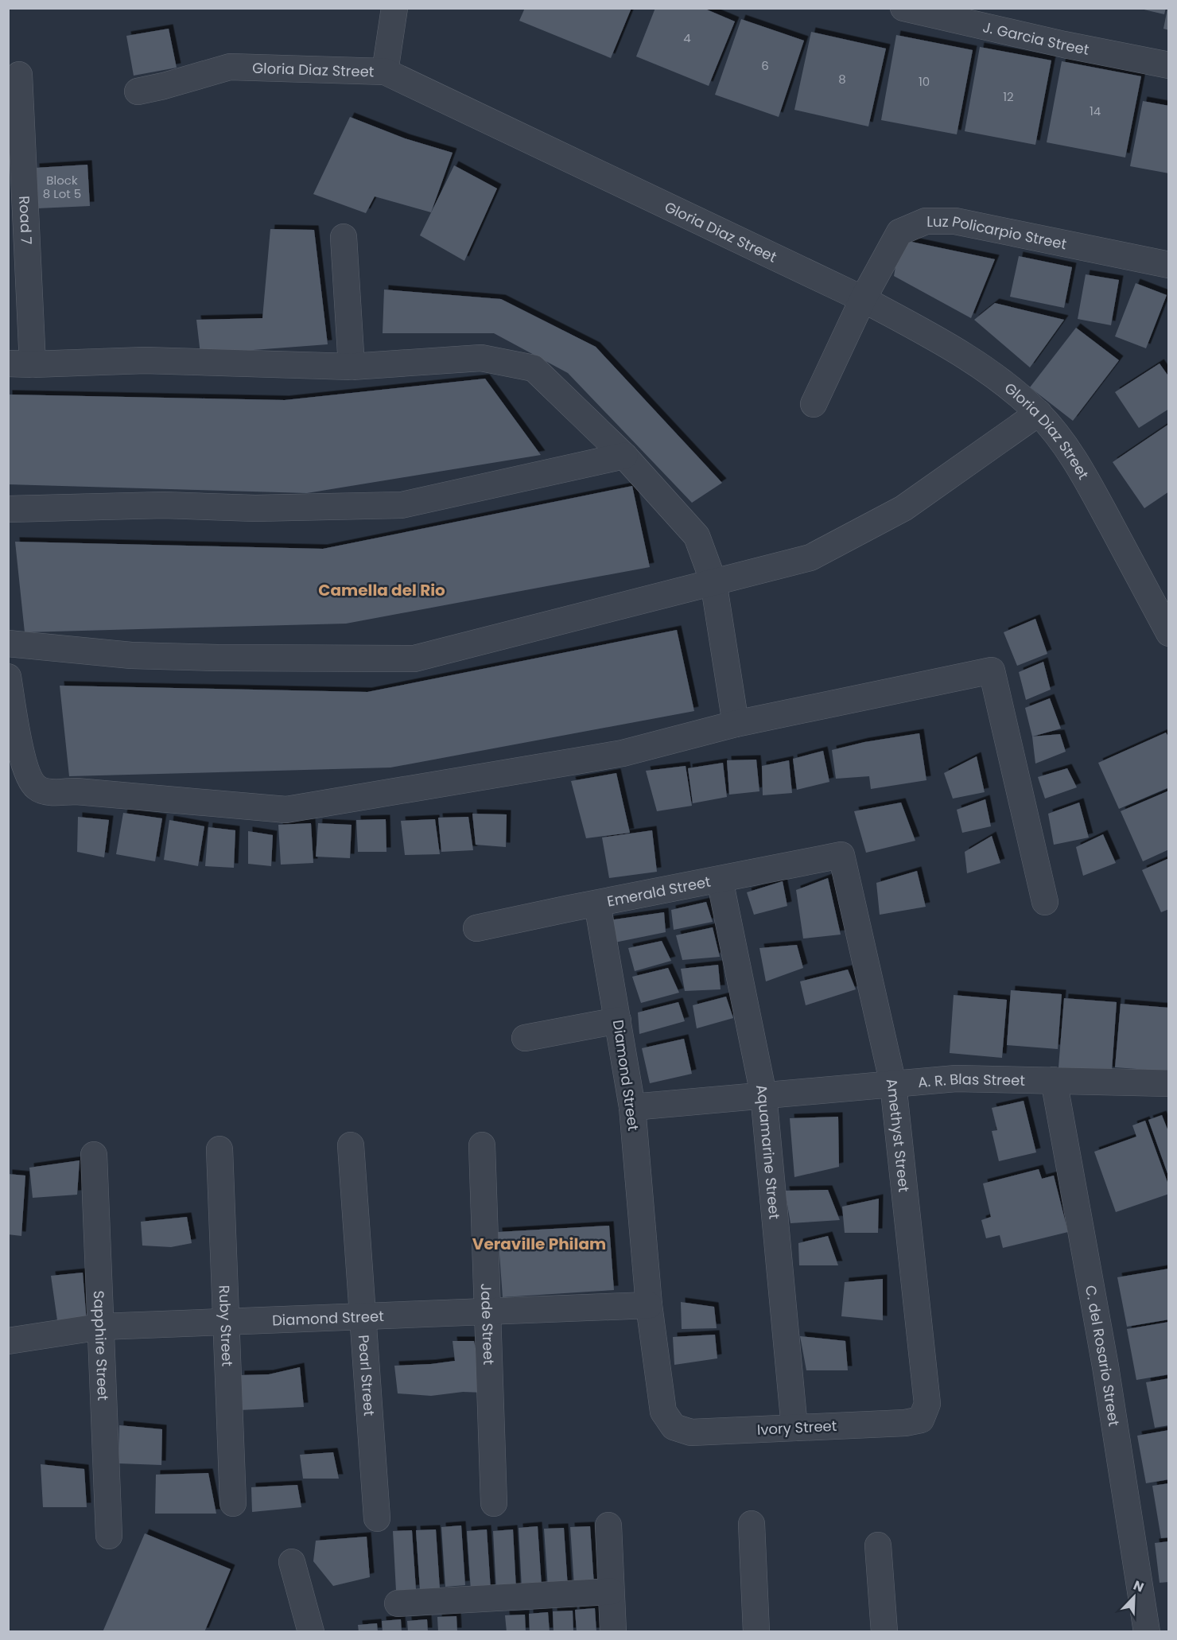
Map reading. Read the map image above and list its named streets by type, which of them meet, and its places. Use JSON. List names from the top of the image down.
{
  "streets": {
    "street": [
      "J. Garcia Street",
      "Gloria Diaz Street",
      "Road 7",
      "Luz Policarpio Street",
      "Emerald Street",
      "Diamond Street",
      "A. R. Blas Street",
      "Amethyst Street",
      "Aquamarine Street",
      "Jade Street",
      "Ruby Street",
      "Sapphire Street",
      "C. del Rosario Street",
      "Pearl Street",
      "Ivory Street"
    ]
  },
  "crossings": [
    ["Gloria Diaz Street", "Luz Policarpio Street"],
    ["Emerald Street", "Diamond Street"],
    ["Emerald Street", "Amethyst Street"],
    ["Emerald Street", "Aquamarine Street"],
    ["Diamond Street", "A. R. Blas Street"],
    ["Diamond Street", "Jade Street"],
    ["Diamond Street", "Ruby Street"],
    ["Diamond Street", "Sapphire Street"],
    ["Diamond Street", "Pearl Street"],
    ["Diamond Street", "Ivory Street"],
    ["A. R. Blas Street", "Amethyst Street"],
    ["A. R. Blas Street", "Aquamarine Street"],
    ["A. R. Blas Street", "C. del Rosario Street"],
    ["Amethyst Street", "Ivory Street"],
    ["Aquamarine Street", "Ivory Street"]
  ],
  "districts": ["Camella del Rio", "Veraville Philam"],
  "house_numbers": [
    "4",
    "6",
    "8",
    "10",
    "12",
    "14",
    "Block 8 Lot 5"
  ],
  "north": "top right"
}
